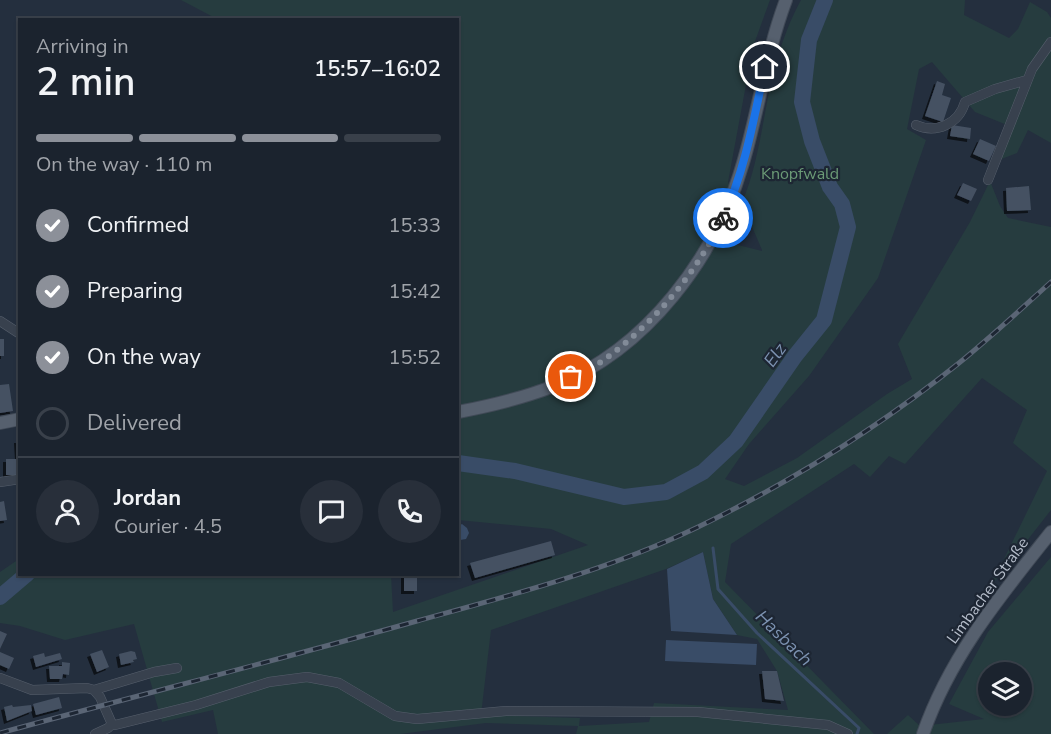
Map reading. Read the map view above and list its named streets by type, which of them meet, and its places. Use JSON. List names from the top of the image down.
{
  "streets": {
    "main road": ["Limbacher Straße"]
  },
  "water": ["Elz", "Hasbach"],
  "parks": ["Knopfwald"],
  "page": {
    "heading": ["2 min", "Arriving in", "15:57–16:02"],
    "panel": ["Jordan", "Courier · 4.5"],
    "bar": "On the way · 110 m",
    "list": [
      ["Confirmed", "15:33"],
      ["Preparing", "15:42"],
      ["On the way", "15:52"],
      "Delivered"
    ]
  }
}
